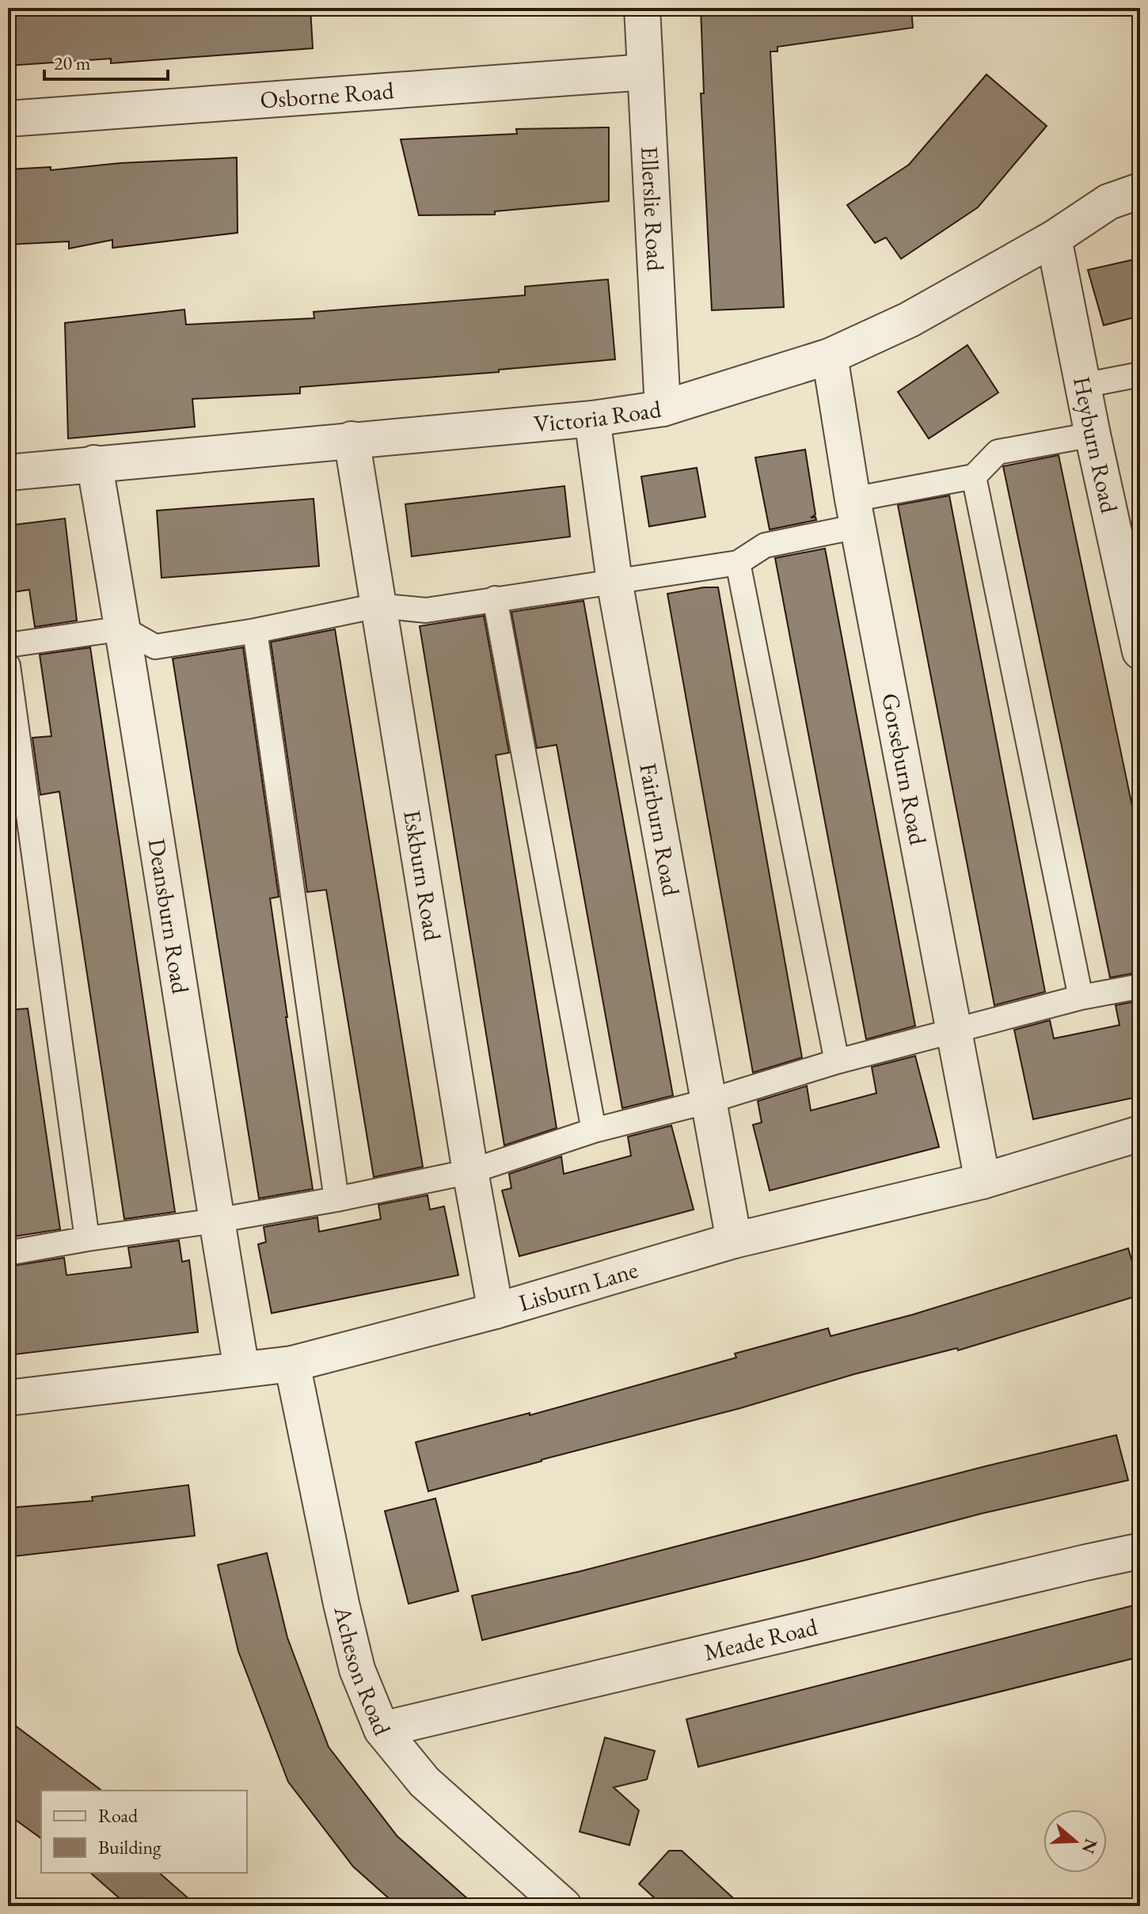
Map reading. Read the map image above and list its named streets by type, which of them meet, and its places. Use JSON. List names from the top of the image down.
{
  "streets": {
    "street": [
      "Osborne Road",
      "Ellerslie Road",
      "Victoria Road",
      "Heyburn Road",
      "Gorseburn Road",
      "Fairburn Road",
      "Eskburn Road",
      "Deansburn Road",
      "Lisburn Lane",
      "Meade Road",
      "Acheson Road"
    ]
  },
  "crossings": [
    ["Osborne Road", "Ellerslie Road"],
    ["Ellerslie Road", "Victoria Road"],
    ["Victoria Road", "Heyburn Road"],
    ["Victoria Road", "Gorseburn Road"],
    ["Victoria Road", "Fairburn Road"],
    ["Victoria Road", "Eskburn Road"],
    ["Victoria Road", "Deansburn Road"],
    ["Gorseburn Road", "Lisburn Lane"],
    ["Fairburn Road", "Lisburn Lane"],
    ["Eskburn Road", "Lisburn Lane"],
    ["Deansburn Road", "Lisburn Lane"],
    ["Lisburn Lane", "Acheson Road"],
    ["Meade Road", "Acheson Road"]
  ],
  "legend": ["Road", "Building"],
  "scale_bar": "20 m",
  "north": "right"
}
